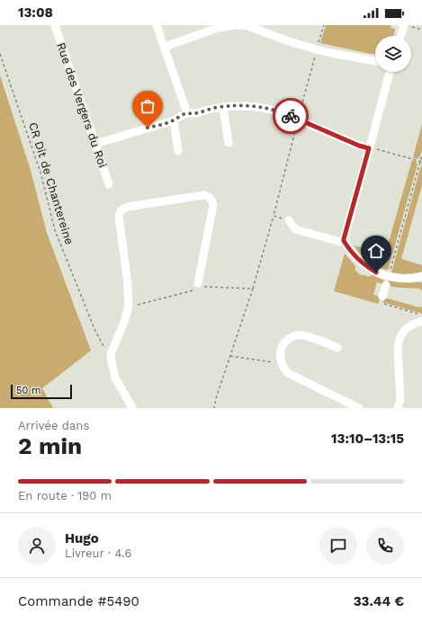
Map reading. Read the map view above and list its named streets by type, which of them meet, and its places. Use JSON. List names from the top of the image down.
{
  "streets": {
    "street": ["Rue des Vergers du Roi"],
    "path": ["CR Dit de Chantereine"]
  },
  "scale_bar": "50 m",
  "page": {
    "status": "13:08",
    "scale": "50 m",
    "heading": ["2 min", "Arrivée dans", "13:10–13:15"],
    "panel": [
      "Hugo",
      "Livreur · 4.6",
      "Commande #5490",
      "33.44 €"
    ],
    "bar": "En route · 190 m"
  }
}
